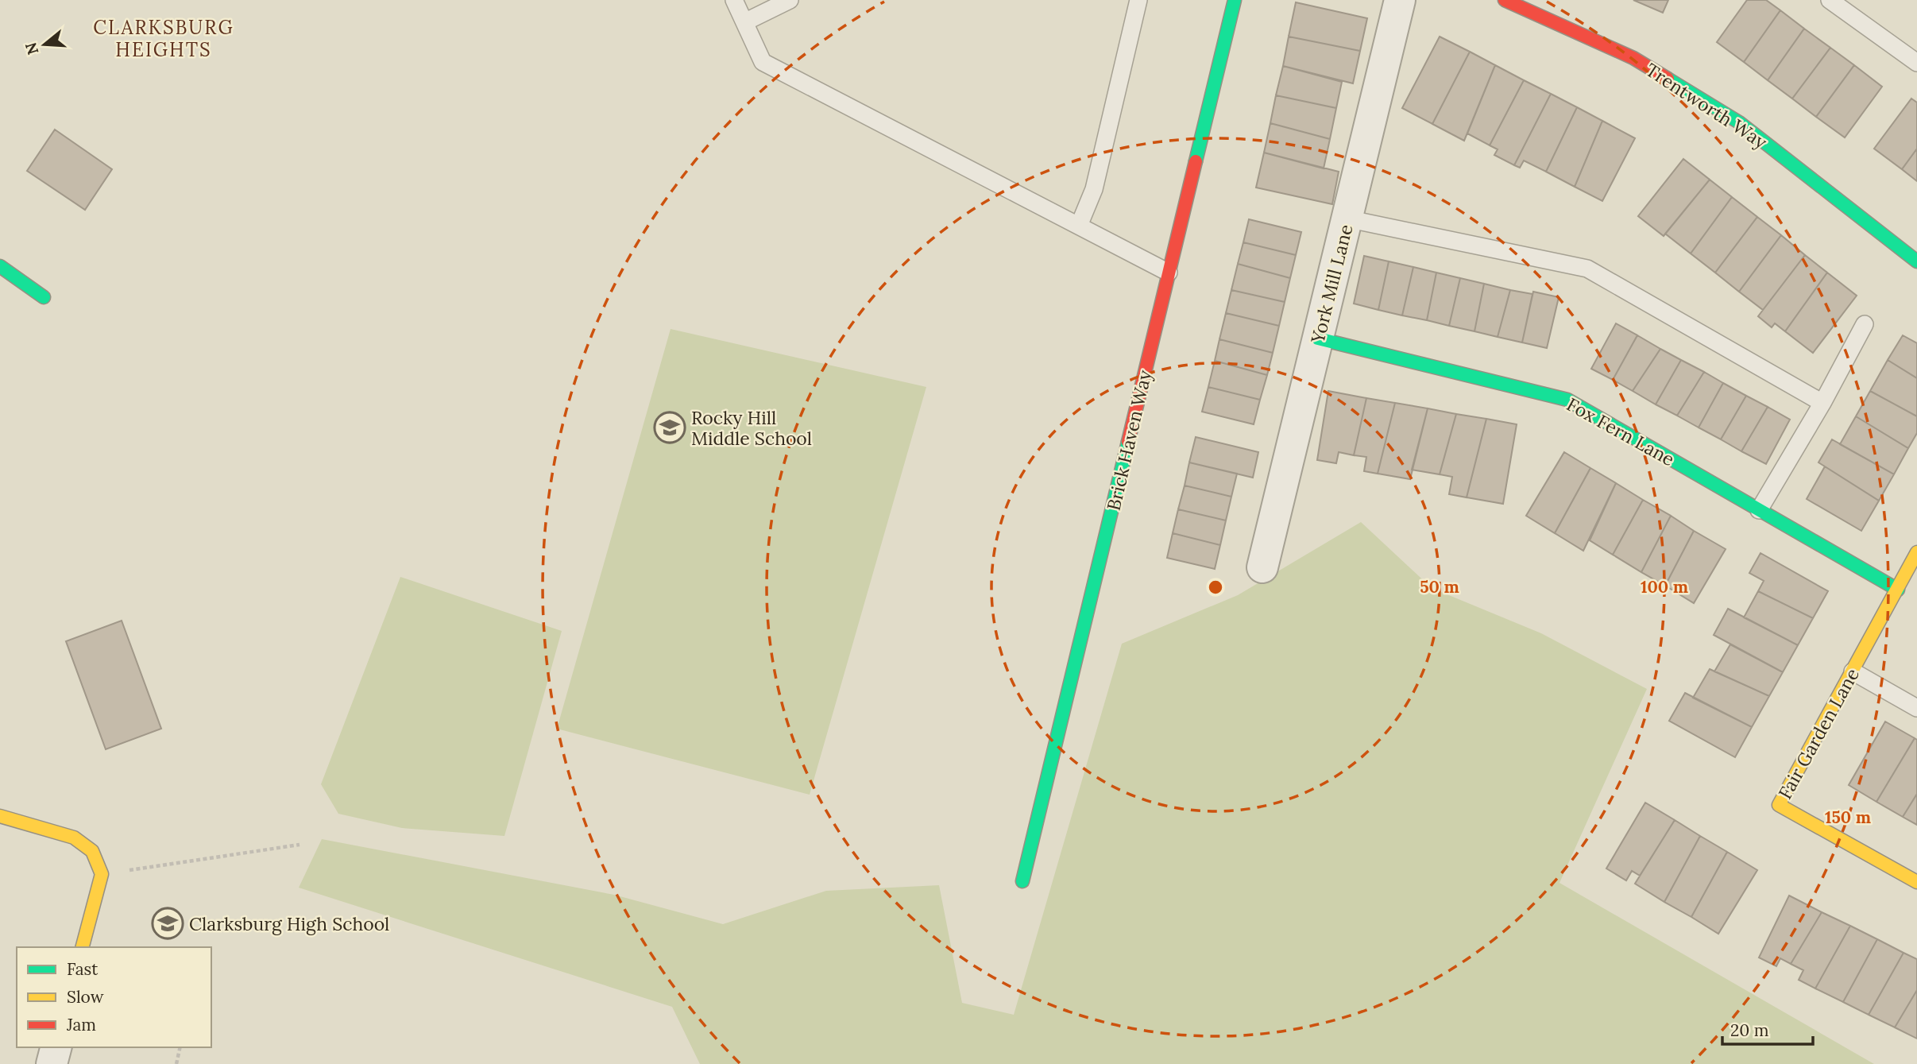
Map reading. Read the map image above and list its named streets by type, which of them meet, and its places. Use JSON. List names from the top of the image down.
{
  "streets": {
    "street": [
      "Trentworth Way",
      "York Mill Lane",
      "Fox Fern Lane",
      "Brick Haven Way",
      "Fair Garden Lane"
    ]
  },
  "crossings": [
    ["York Mill Lane", "Fox Fern Lane"],
    ["Fox Fern Lane", "Fair Garden Lane"]
  ],
  "districts": ["CLARKSBURG HEIGHTS"],
  "places": {
    "school or university": ["Rocky Hill Middle School", "Clarksburg High School"]
  },
  "legend": ["Fast", "Slow", "Jam"],
  "scale_bar": "20 m",
  "north": "left",
  "rings": ["50 m", "100 m", "150 m"]
}
